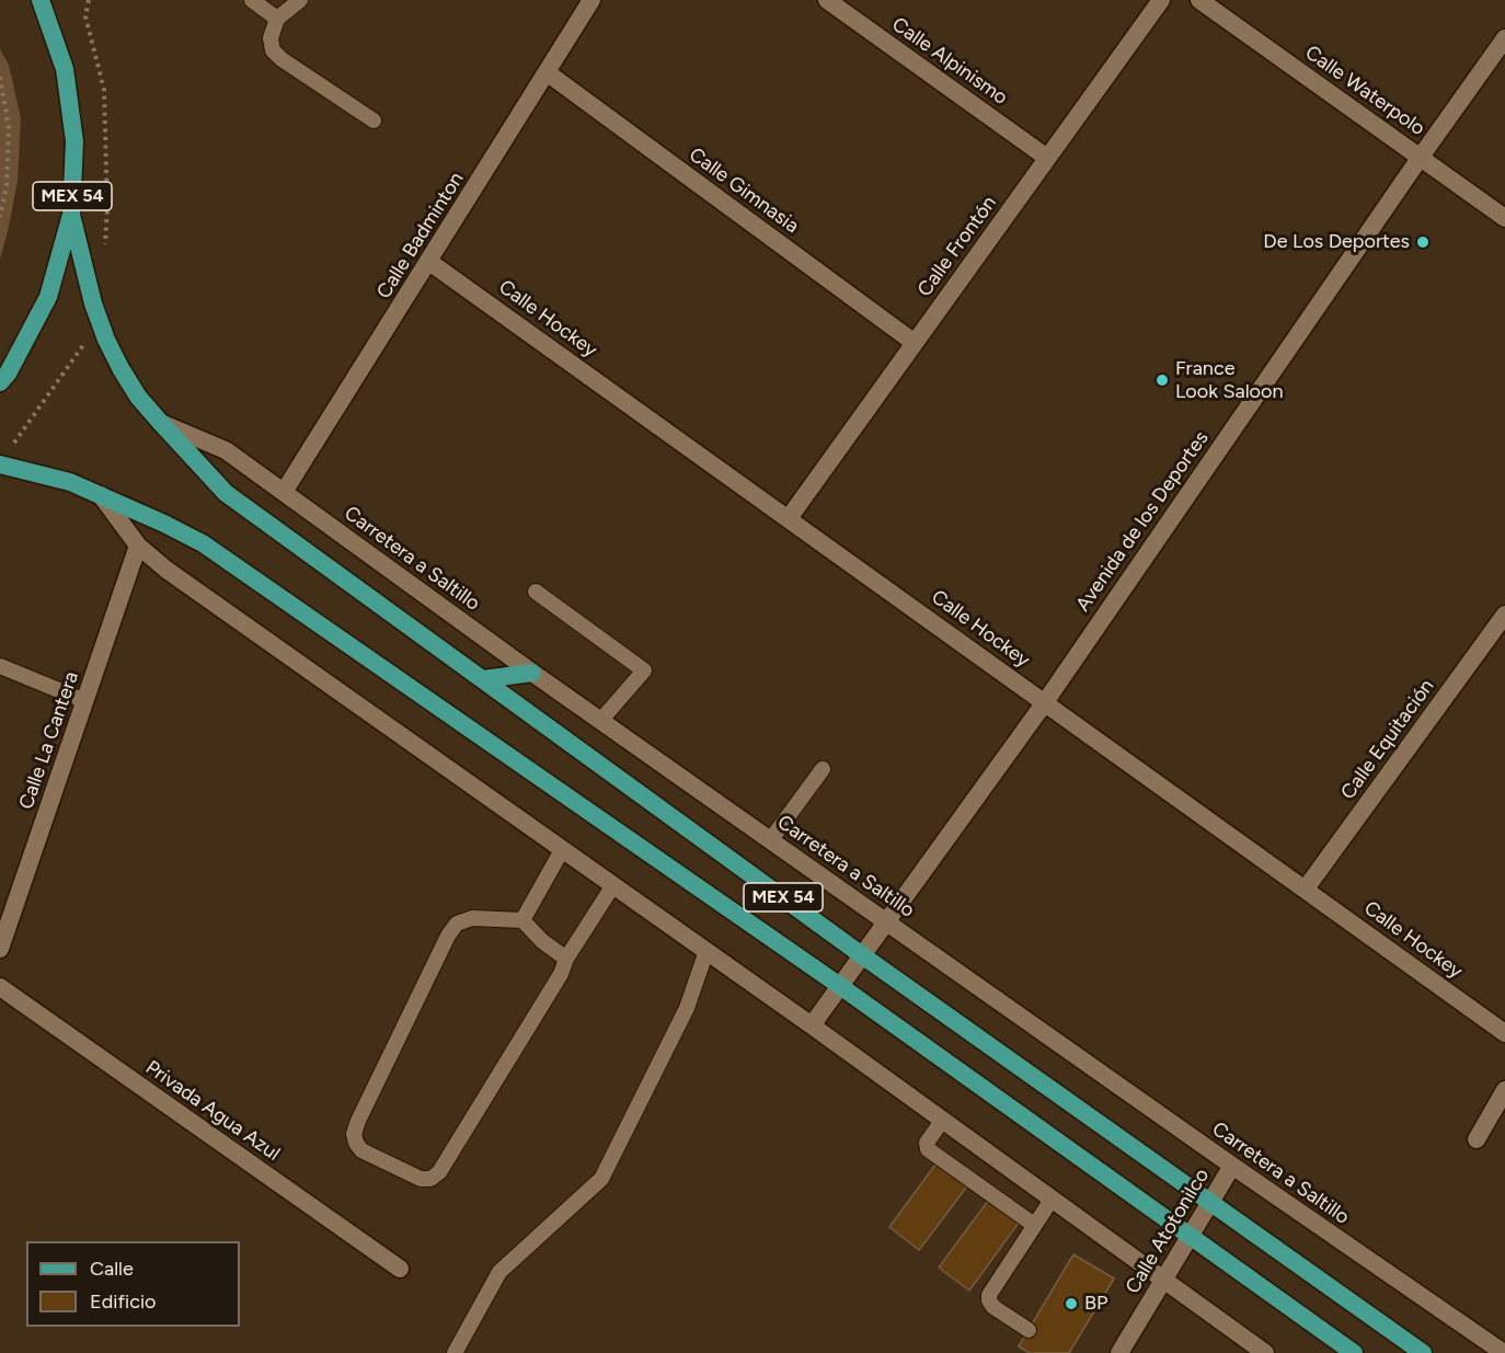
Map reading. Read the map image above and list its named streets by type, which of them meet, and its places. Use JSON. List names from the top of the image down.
{
  "streets": {
    "main road": ["MEX 54", "Carretera a Saltillo"],
    "street": [
      "Calle Alpinismo",
      "Calle Waterpolo",
      "Calle Gimnasia",
      "Calle Badminton",
      "Calle Frontón",
      "Calle Hockey",
      "Avenida de los Deportes",
      "Calle Equitación",
      "Calle La Cantera",
      "Privada Agua Azul",
      "Calle Atotonilco"
    ]
  },
  "crossings": [
    ["Calle Alpinismo", "Calle Frontón"],
    ["Calle Waterpolo", "Avenida de los Deportes"],
    ["Calle Gimnasia", "Calle Badminton"],
    ["Calle Gimnasia", "Calle Frontón"],
    ["MEX 54", "Avenida de los Deportes"],
    ["MEX 54", "Carretera a Saltillo"],
    ["MEX 54", "Calle Atotonilco"],
    ["Calle Badminton", "Calle Hockey"],
    ["Calle Badminton", "Carretera a Saltillo"],
    ["Calle Frontón", "Calle Hockey"],
    ["Calle Hockey", "Avenida de los Deportes"],
    ["Calle Hockey", "Calle Equitación"],
    ["Avenida de los Deportes", "Carretera a Saltillo"],
    ["Carretera a Saltillo", "Calle Atotonilco"]
  ],
  "places": ["De Los Deportes", "France Look Saloon", "BP"],
  "legend": ["Calle", "Edificio"]
}
